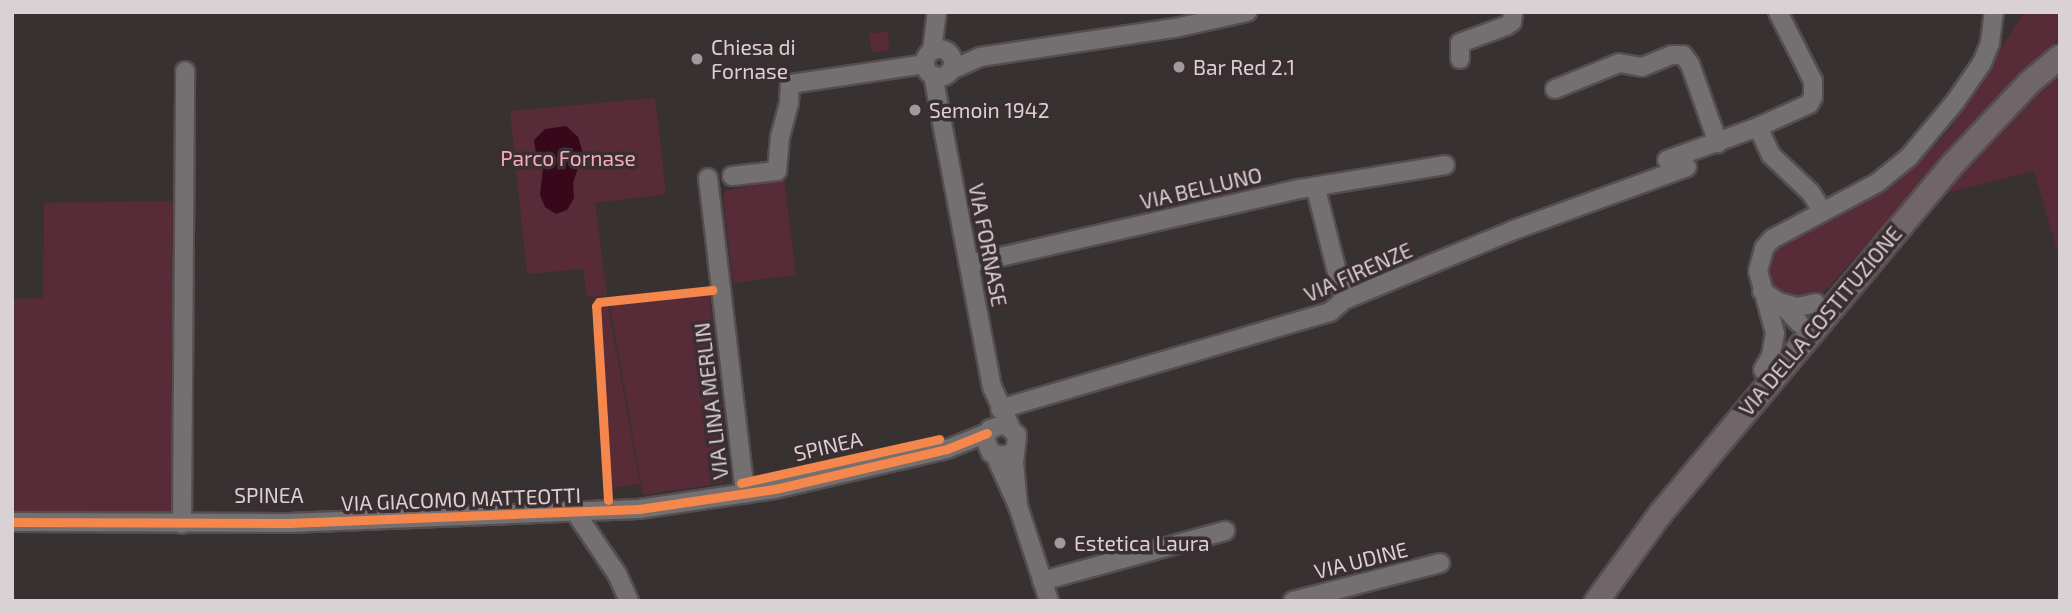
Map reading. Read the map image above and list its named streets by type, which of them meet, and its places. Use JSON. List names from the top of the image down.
{
  "streets": {
    "main road": ["VIA DELLA COSTITUZIONE"],
    "street": [
      "VIA BELLUNO",
      "VIA FORNASE",
      "VIA FIRENZE",
      "VIA LINA MERLIN",
      "VIA GIACOMO MATTEOTTI",
      "VIA UDINE"
    ],
    "cycle path": ["SPINEA"]
  },
  "crossings": [
    ["VIA BELLUNO", "VIA FORNASE"],
    ["VIA FORNASE", "VIA FIRENZE"],
    ["VIA FORNASE", "VIA GIACOMO MATTEOTTI"],
    ["VIA LINA MERLIN", "VIA GIACOMO MATTEOTTI"]
  ],
  "parks": ["Parco Fornase"],
  "places": [
    "Chiesa di Fornase",
    "Bar Red 2.1",
    "Semoin 1942",
    "Estetica Laura"
  ]
}
